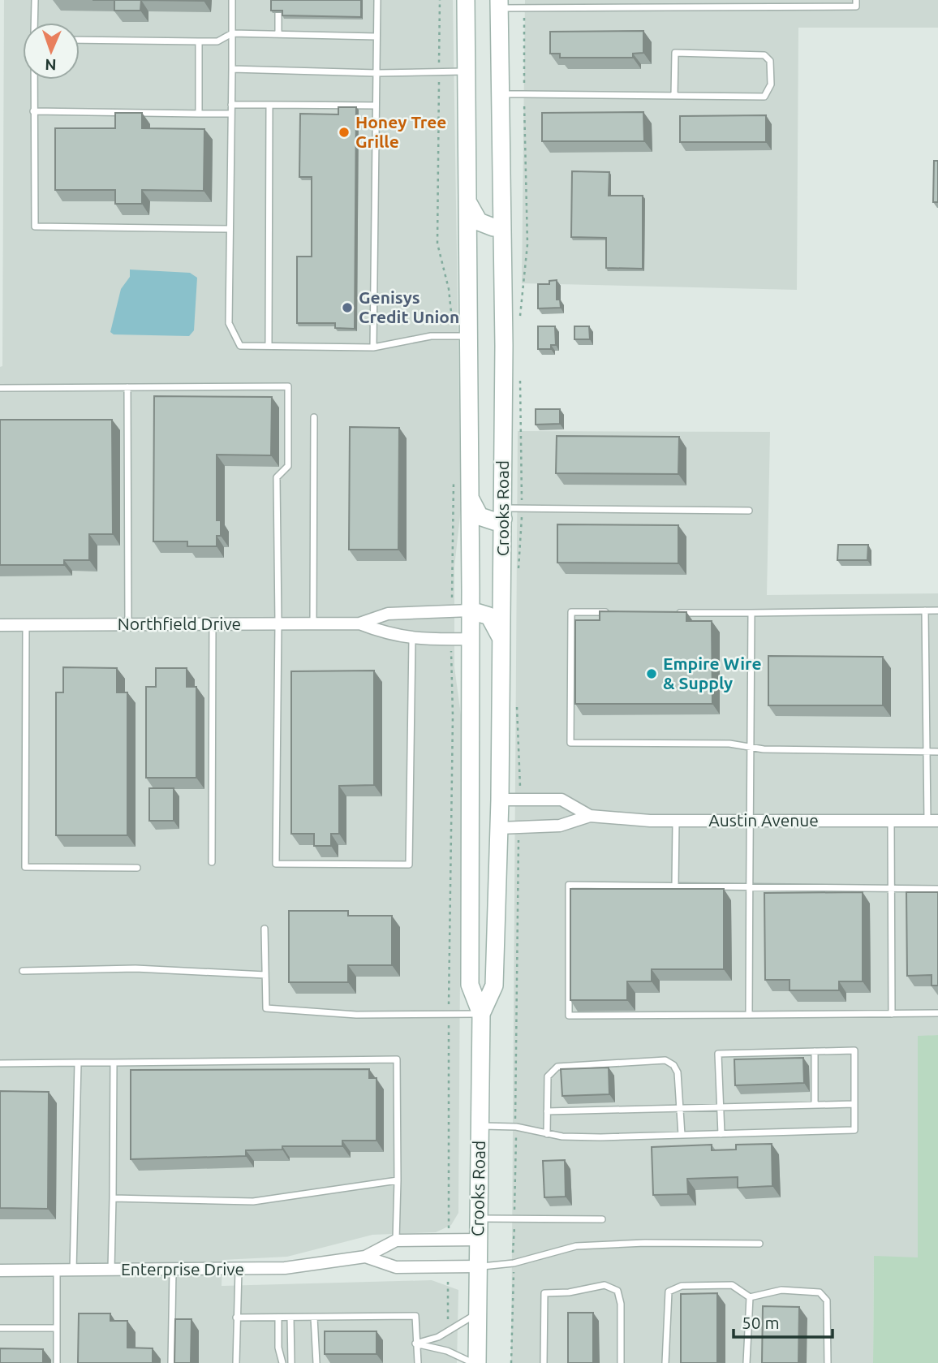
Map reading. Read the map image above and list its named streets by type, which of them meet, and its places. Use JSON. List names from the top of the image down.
{
  "streets": {
    "main road": ["Crooks Road"],
    "street": ["Northfield Drive", "Austin Avenue", "Enterprise Drive"]
  },
  "crossings": [
    ["Crooks Road", "Northfield Drive"],
    ["Crooks Road", "Austin Avenue"],
    ["Crooks Road", "Enterprise Drive"]
  ],
  "places": ["Honey Tree Grille", "Genisys Credit Union", "Empire Wire & Supply"],
  "scale_bar": "50 m",
  "north": "bottom"
}
